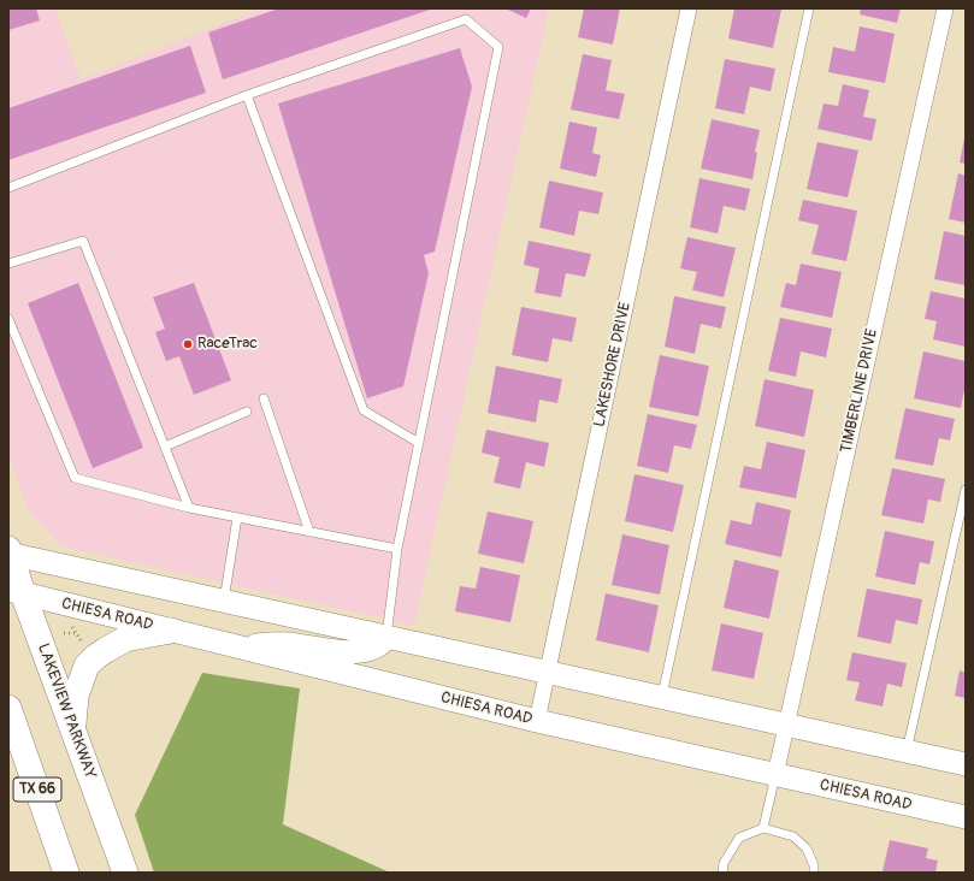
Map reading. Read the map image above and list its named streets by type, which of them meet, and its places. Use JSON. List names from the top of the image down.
{
  "streets": {
    "main road": ["CHIESA ROAD", "LAKEVIEW PARKWAY", "TX 66"],
    "street": ["LAKESHORE DRIVE", "TIMBERLINE DRIVE"]
  },
  "crossings": [
    ["LAKESHORE DRIVE", "CHIESA ROAD"],
    ["TIMBERLINE DRIVE", "CHIESA ROAD"],
    ["CHIESA ROAD", "LAKEVIEW PARKWAY"]
  ],
  "places": ["RaceTrac"]
}
